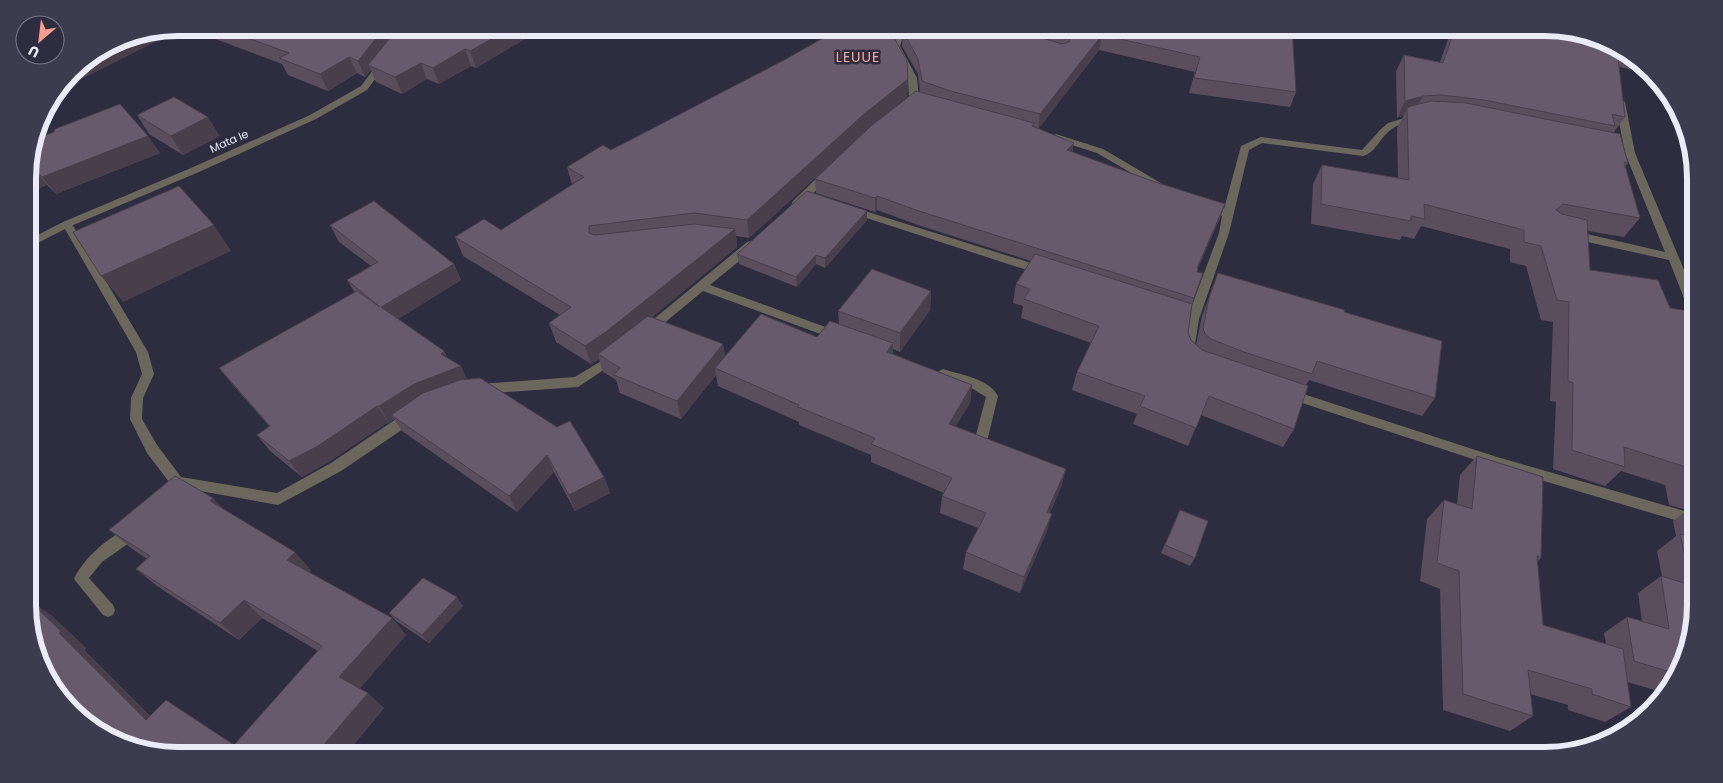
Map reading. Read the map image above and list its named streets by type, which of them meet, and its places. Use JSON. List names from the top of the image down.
{
  "streets": {
    "street": ["Mata Ie"]
  },
  "districts": ["LEUUE"],
  "north": "bottom left"
}
